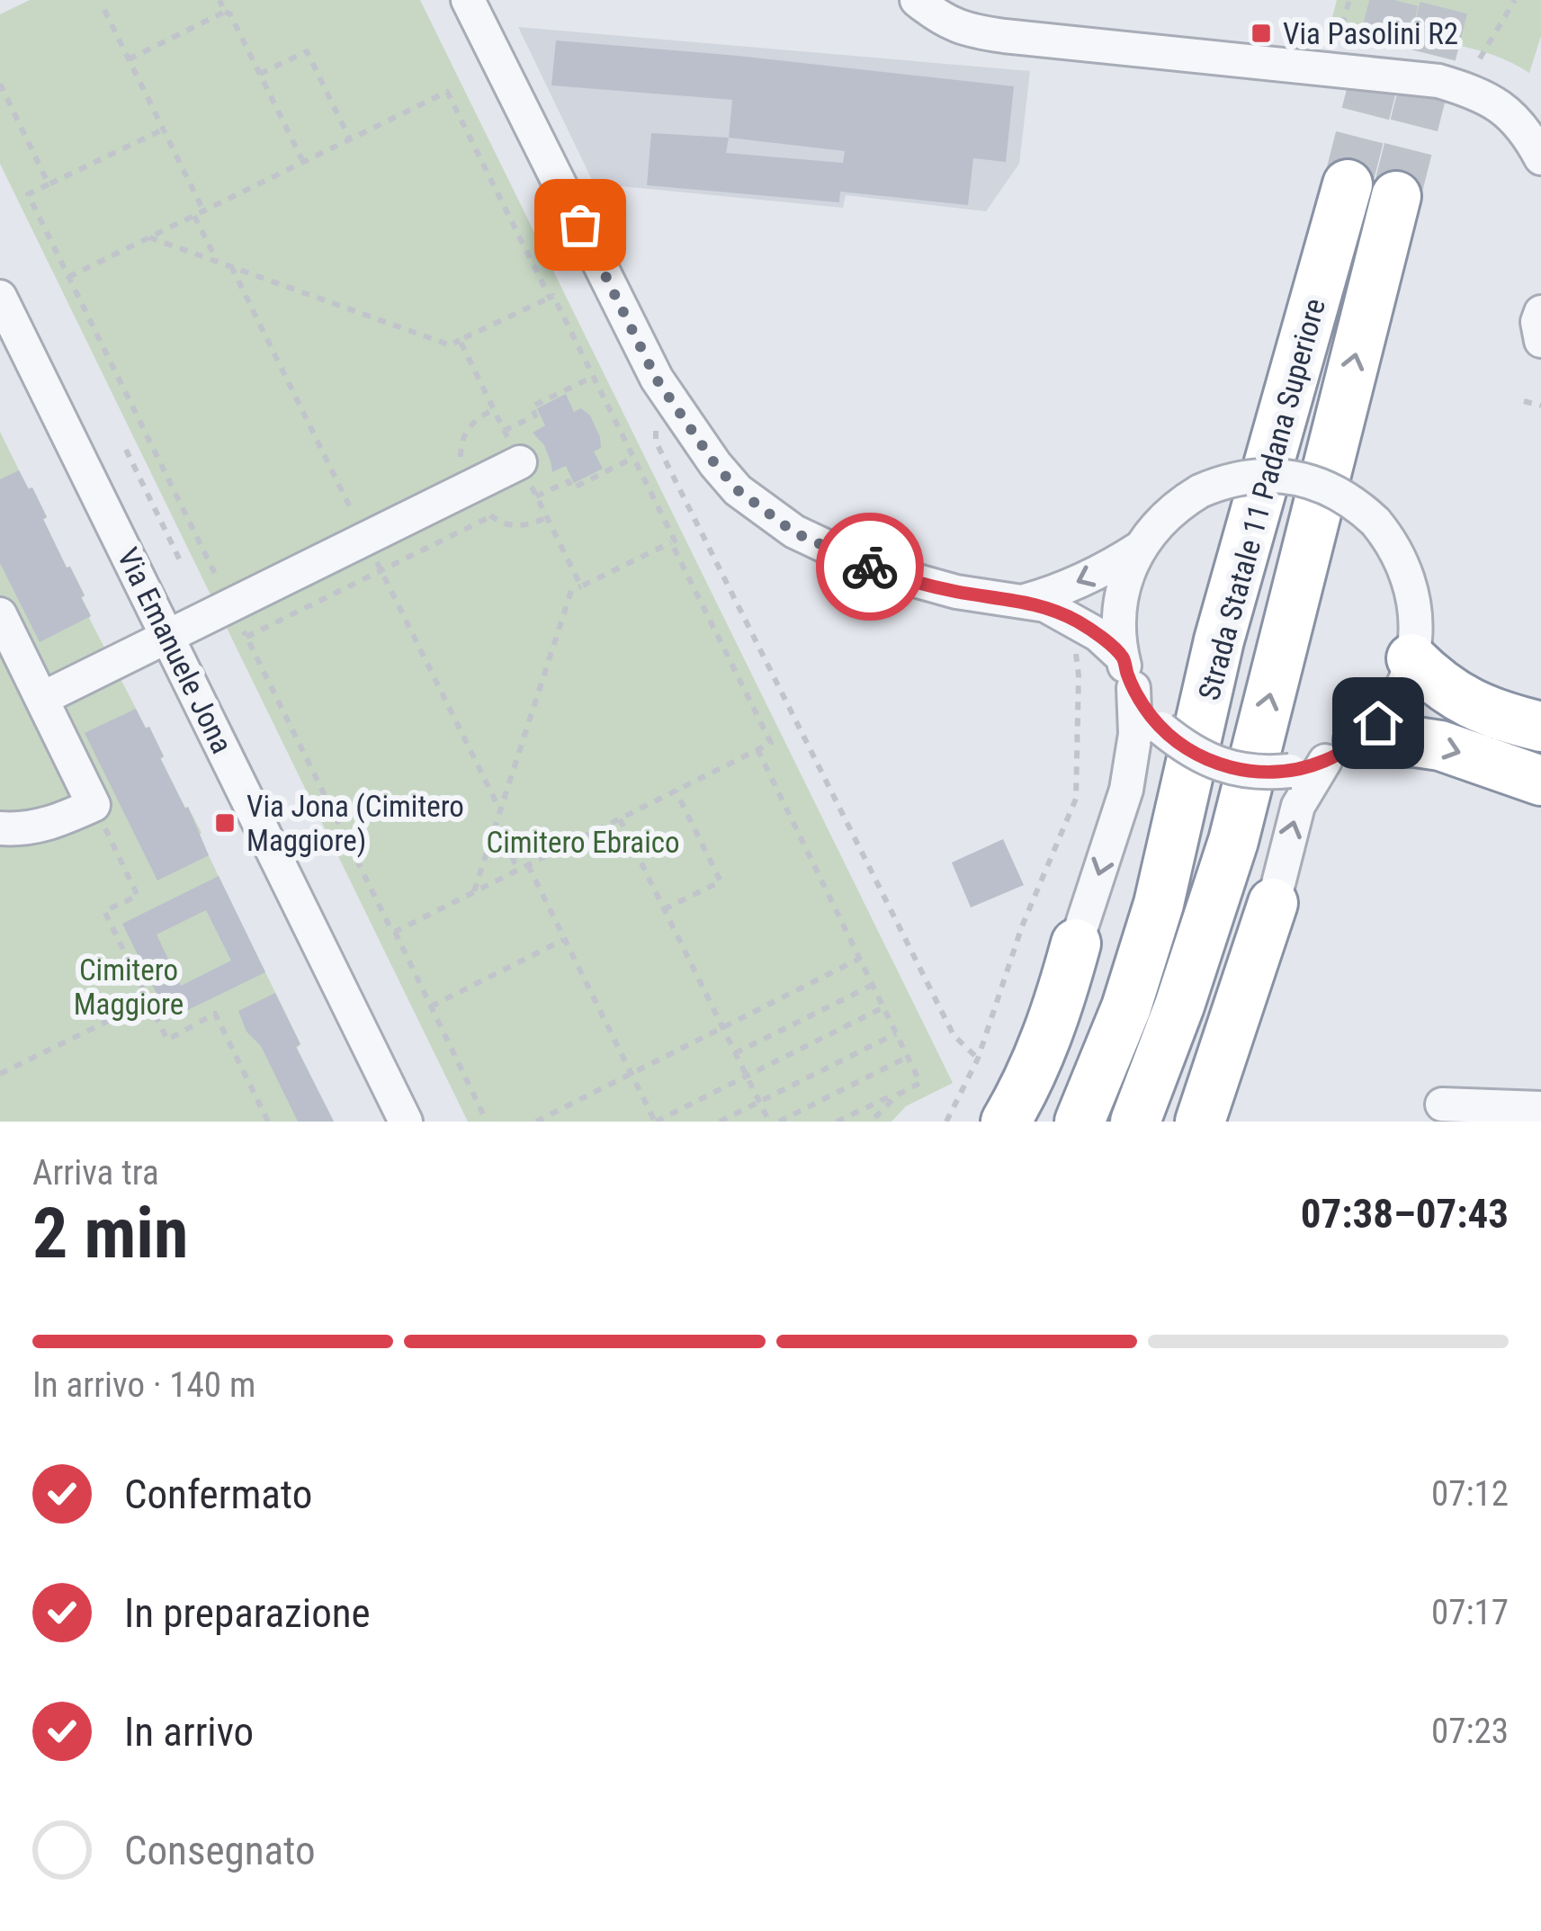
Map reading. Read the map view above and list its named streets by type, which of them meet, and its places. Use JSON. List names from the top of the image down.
{
  "streets": {
    "highway": ["Strada Statale 11 Padana Superiore"],
    "street": ["Via Emanuele Jona"]
  },
  "parks": ["Cimitero Ebraico", "Cimitero Maggiore"],
  "places": {
    "transit": ["Via Pasolini R2", "Via Jona (Cimitero Maggiore)"]
  },
  "page": {
    "heading": ["2 min", "Arriva tra", "07:38–07:43"],
    "bar": "In arrivo · 140 m",
    "list": [
      ["Confermato", "07:12"],
      ["In preparazione", "07:17"],
      ["In arrivo", "07:23"],
      "Consegnato"
    ]
  }
}
